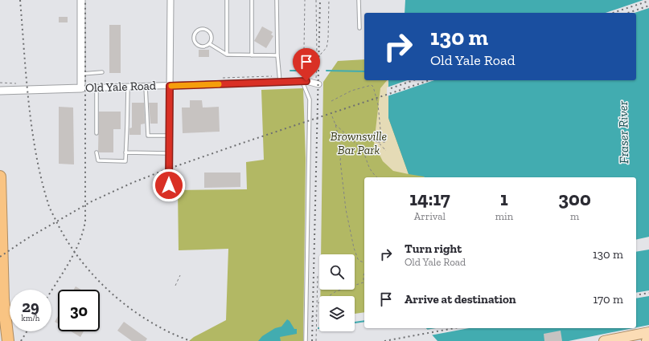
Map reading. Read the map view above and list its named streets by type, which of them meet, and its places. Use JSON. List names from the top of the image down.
{
  "streets": {
    "street": ["Old Yale Road"]
  },
  "water": ["Fraser River"],
  "parks": ["Brownsville Bar Park"],
  "page": {
    "turn": ["130 m", "Old Yale Road"],
    "eta": [
      "14:17",
      "Arrival",
      "1",
      "min",
      "300",
      "m"
    ],
    "list": [
      {
        "name": "Turn right",
        "note": "Old Yale Road",
        "value": "130 m"
      },
      {
        "name": "Arrive at destination",
        "value": "170 m"
      }
    ],
    "speed": "29 km/h",
    "limit": "30"
  }
}
